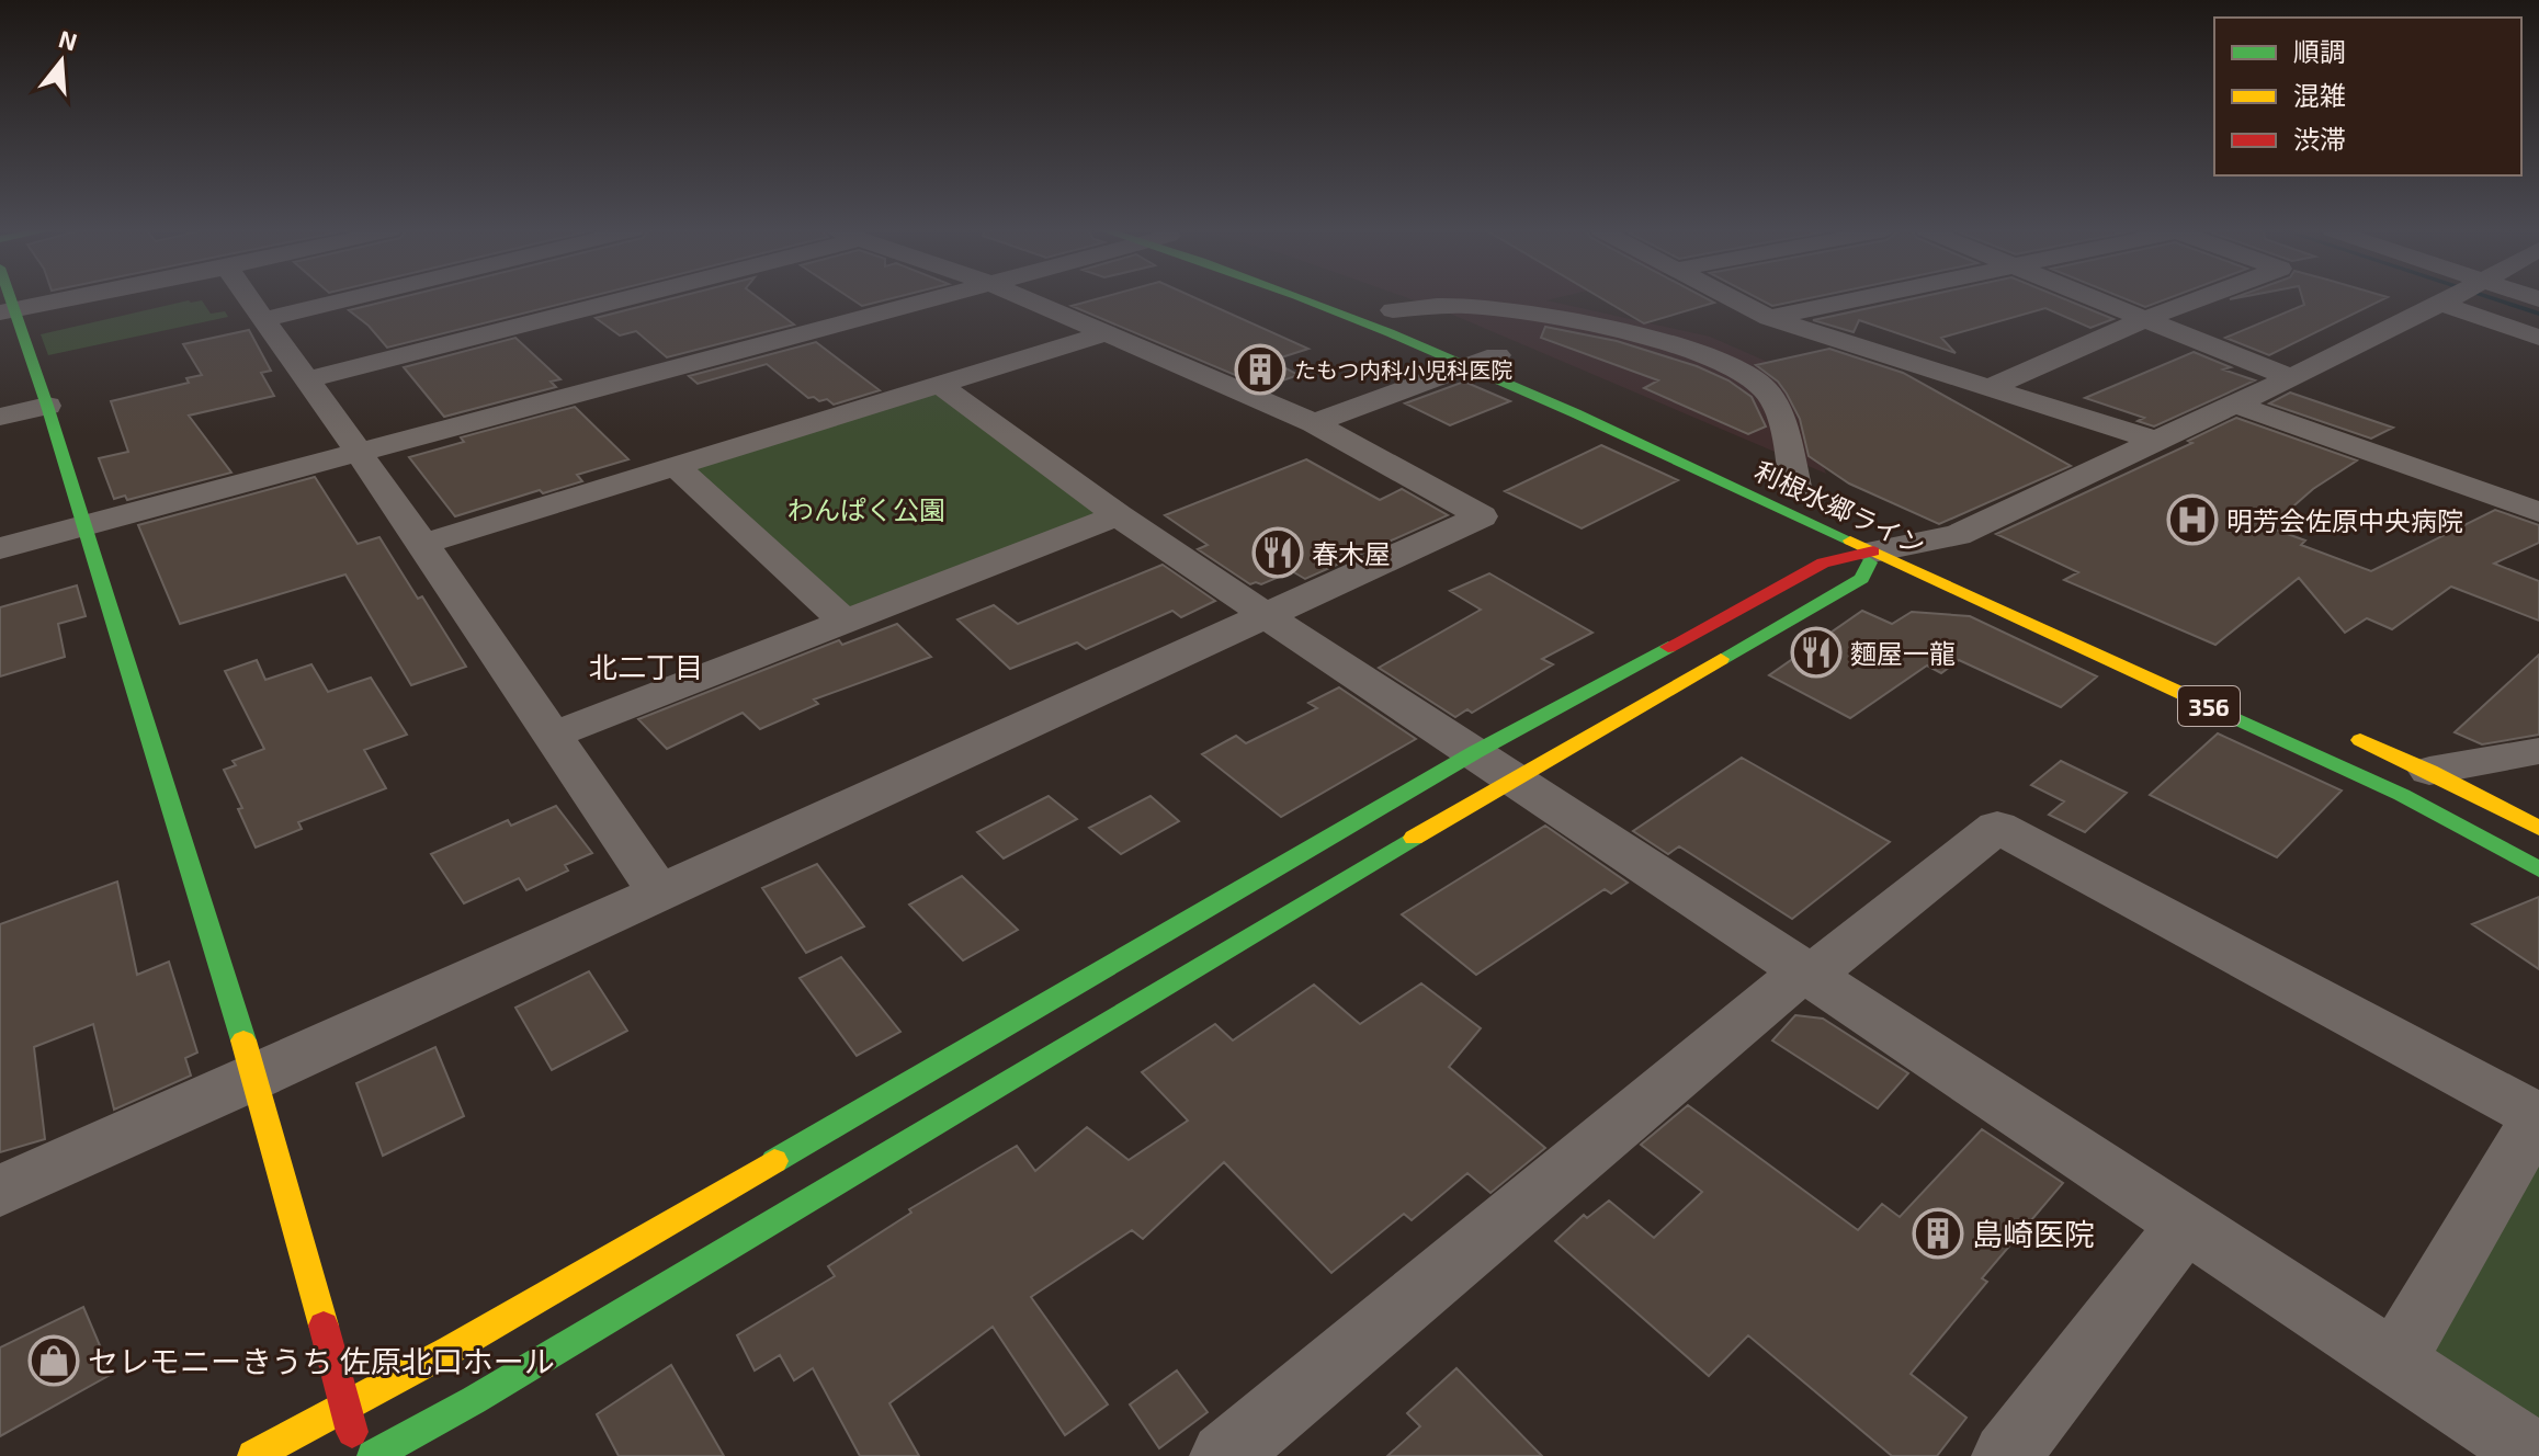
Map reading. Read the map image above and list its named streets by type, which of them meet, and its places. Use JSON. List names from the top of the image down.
{
  "streets": {
    "main road": ["利根水郷ライン", "356"]
  },
  "districts": ["北二丁目"],
  "parks": ["わんぱく公園"],
  "places": {
    "building": ["たもつ内科小児科医院", "島崎医院"],
    "hospital": ["明芳会佐原中央病院"],
    "restaurant": ["春木屋", "麵屋一龍"],
    "shop": ["セレモニーきうち 佐原北口ホール"]
  },
  "legend": ["順調", "混雑", "渋滞"],
  "north": "top"
}
